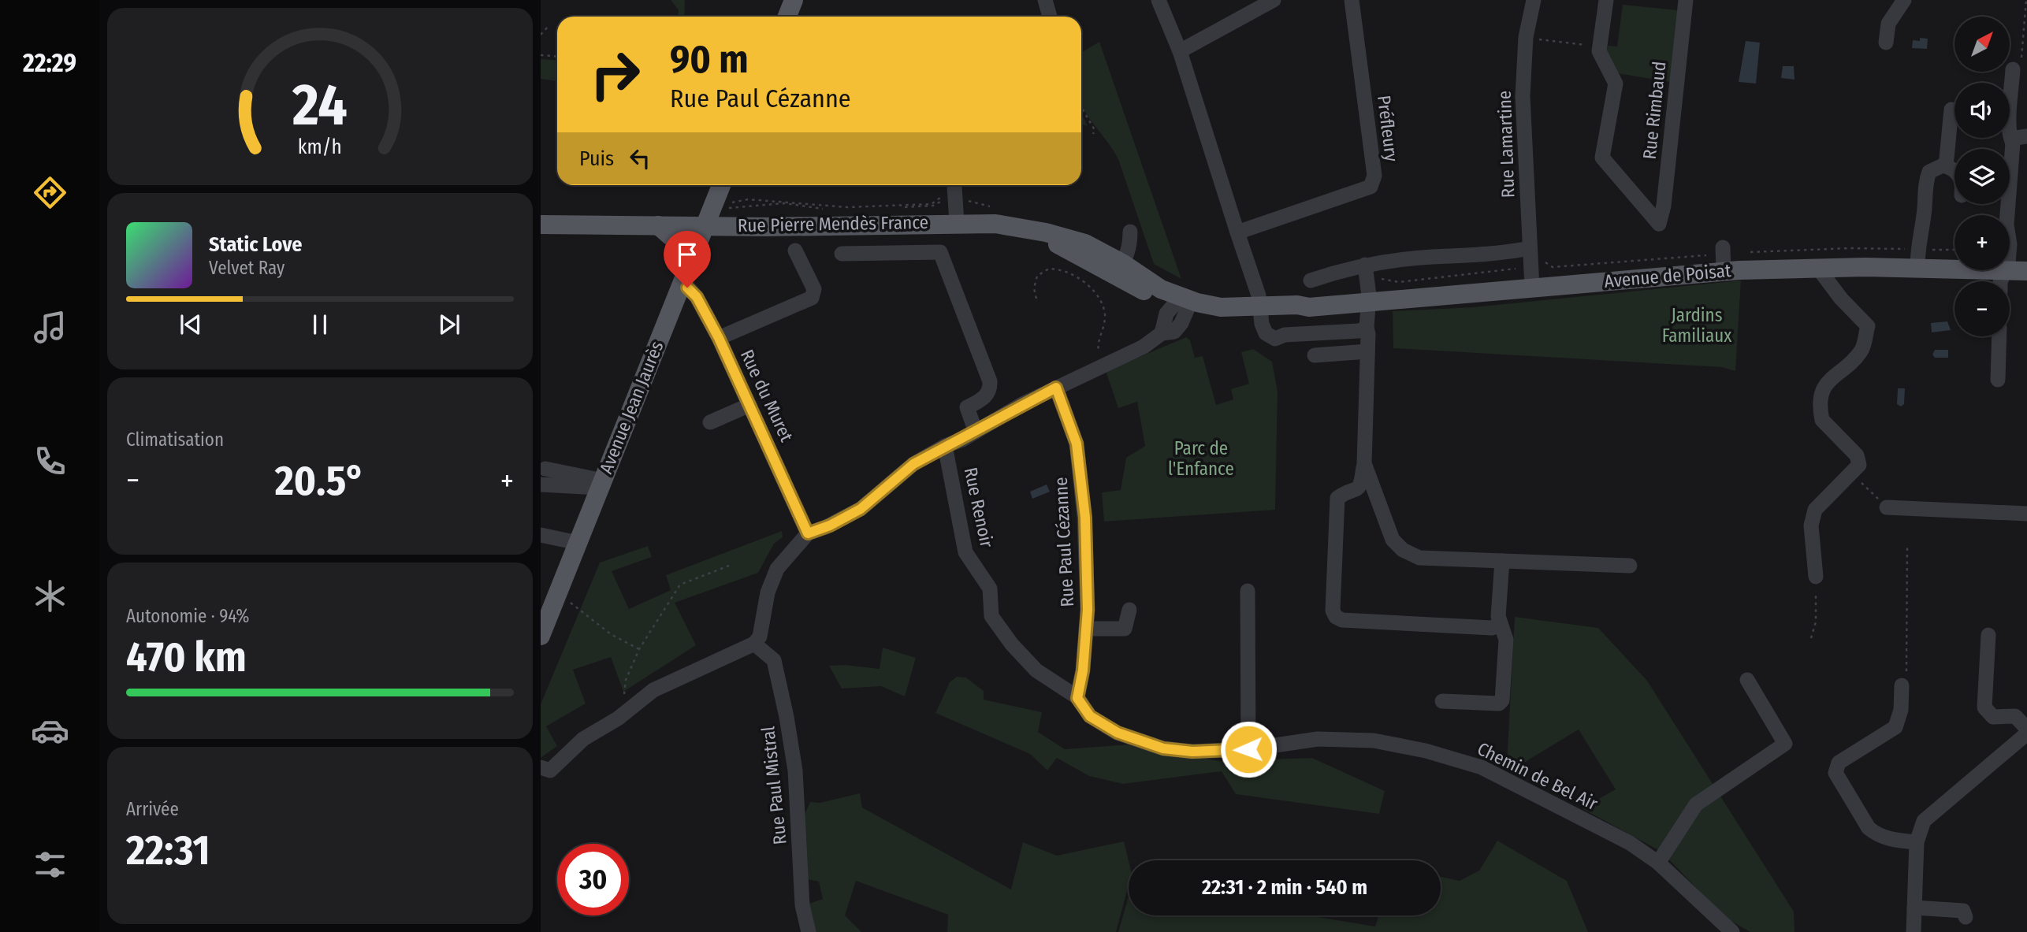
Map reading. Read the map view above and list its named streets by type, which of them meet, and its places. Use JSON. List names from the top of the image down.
{
  "streets": {
    "main road": ["Rue Pierre Mendès France", "Avenue de Poisat", "Avenue Jean Jaurès"],
    "street": [
      "Rue Rimbaud",
      "Préfleury",
      "Rue Lamartine",
      "Rue du Muret",
      "Rue Renoir",
      "Rue Paul Cézanne",
      "Chemin de Bel Air",
      "Rue Paul Mistral"
    ]
  },
  "crossings": [
    ["Rue Lamartine", "Avenue de Poisat"],
    ["Rue Pierre Mendès France", "Avenue de Poisat"],
    ["Rue Pierre Mendès France", "Avenue Jean Jaurès"],
    ["Rue du Muret", "Avenue Jean Jaurès"],
    ["Rue Renoir", "Rue Paul Cézanne"],
    ["Rue Renoir", "Chemin de Bel Air"],
    ["Rue Paul Cézanne", "Chemin de Bel Air"]
  ],
  "parks": ["Jardins Familiaux", "Parc de l'Enfance"],
  "north": "top right",
  "page": {
    "tabs": "22:29",
    "map_buttons": ["+", "−"],
    "turn": ["90 m", "Rue Paul Cézanne"],
    "then": "Puis",
    "song": ["Static Love", "Velvet Ray"],
    "tile": [
      "Climatisation",
      ["Autonomie · 94%", "470 km"],
      ["Arrivée", "22:31"]
    ],
    "heat": ["−", "20.5°", "+"],
    "limit": "30",
    "trip": "22:31 · 2 min · 540 m",
    "gauge": ["24", "km/h"]
  }
}
